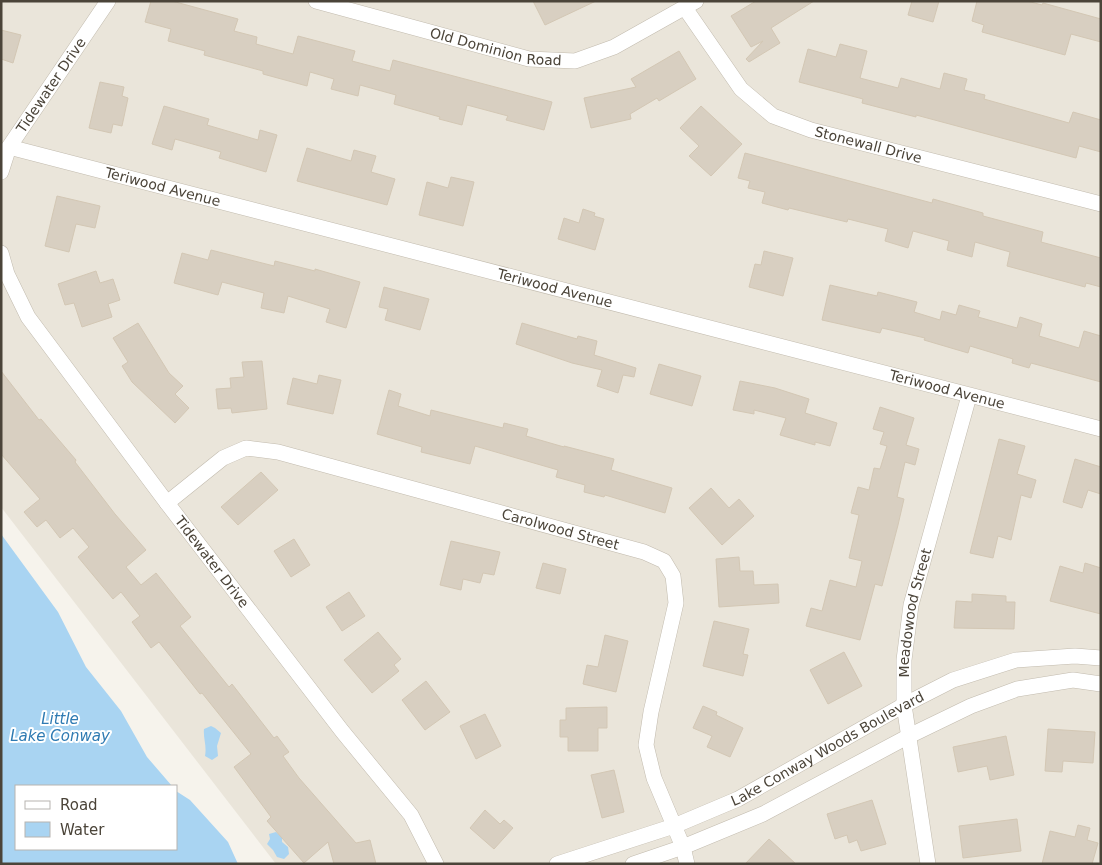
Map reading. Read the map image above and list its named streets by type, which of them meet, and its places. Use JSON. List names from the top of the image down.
{
  "streets": {
    "street": [
      "Old Dominion Road",
      "Tidewater Drive",
      "Stonewall Drive",
      "Teriwood Avenue",
      "Carolwood Street",
      "Meadowood Street",
      "Lake Conway Woods Boulevard"
    ]
  },
  "crossings": [
    ["Old Dominion Road", "Stonewall Drive"],
    ["Tidewater Drive", "Teriwood Avenue"],
    ["Tidewater Drive", "Carolwood Street"],
    ["Teriwood Avenue", "Meadowood Street"],
    ["Carolwood Street", "Lake Conway Woods Boulevard"],
    ["Meadowood Street", "Lake Conway Woods Boulevard"]
  ],
  "water": ["Little Lake Conway"],
  "legend": ["Road", "Water"]
}
